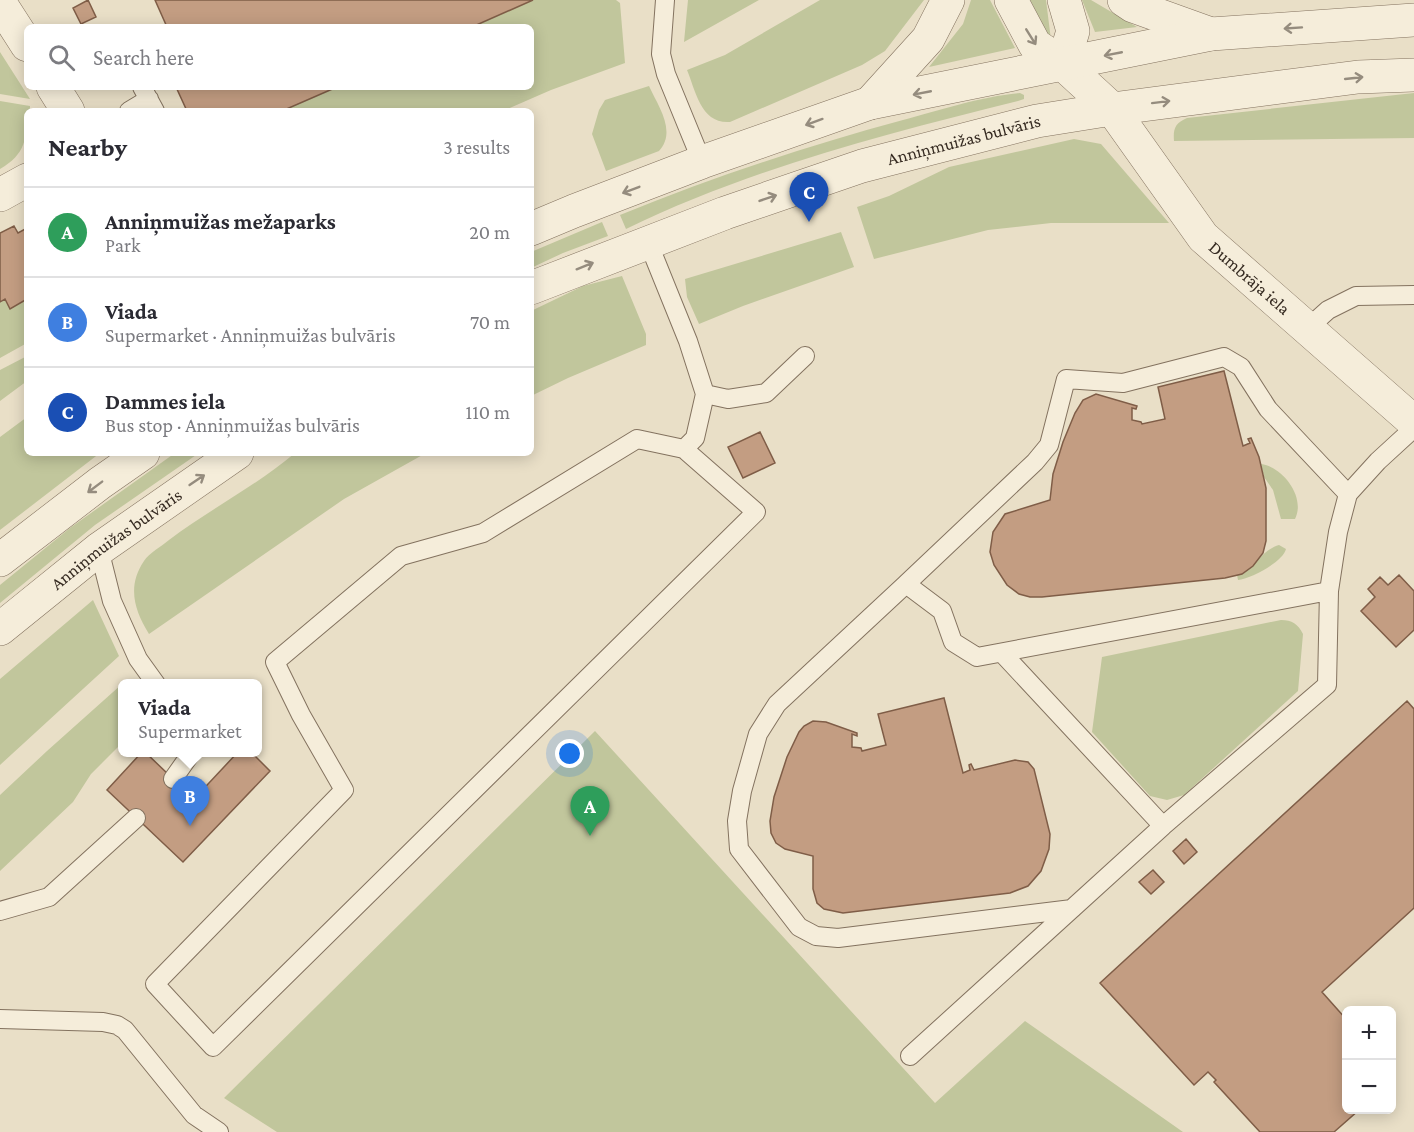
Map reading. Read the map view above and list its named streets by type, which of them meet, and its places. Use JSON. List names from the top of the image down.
{
  "streets": {
    "street": ["Anniņmuižas bulvāris", "Dumbrāja iela"]
  },
  "crossings": [
    ["Anniņmuižas bulvāris", "Dumbrāja iela"]
  ],
  "page": {
    "search": "Search here",
    "heading": ["Nearby", "3 results"],
    "pins": ["C", "B", "A"],
    "list": [
      {
        "mark": "A",
        "name": "Anniņmuižas mežaparks",
        "note": "Park",
        "value": "20 m"
      },
      {
        "mark": "B",
        "name": "Viada",
        "note": "Supermarket · Anniņmuižas bulvāris",
        "value": "70 m"
      },
      {
        "mark": "C",
        "name": "Dammes iela",
        "note": "Bus stop · Anniņmuižas bulvāris",
        "value": "110 m"
      }
    ],
    "popup": ["Viada", "Supermarket"],
    "map_buttons": ["+", "−"]
  }
}
